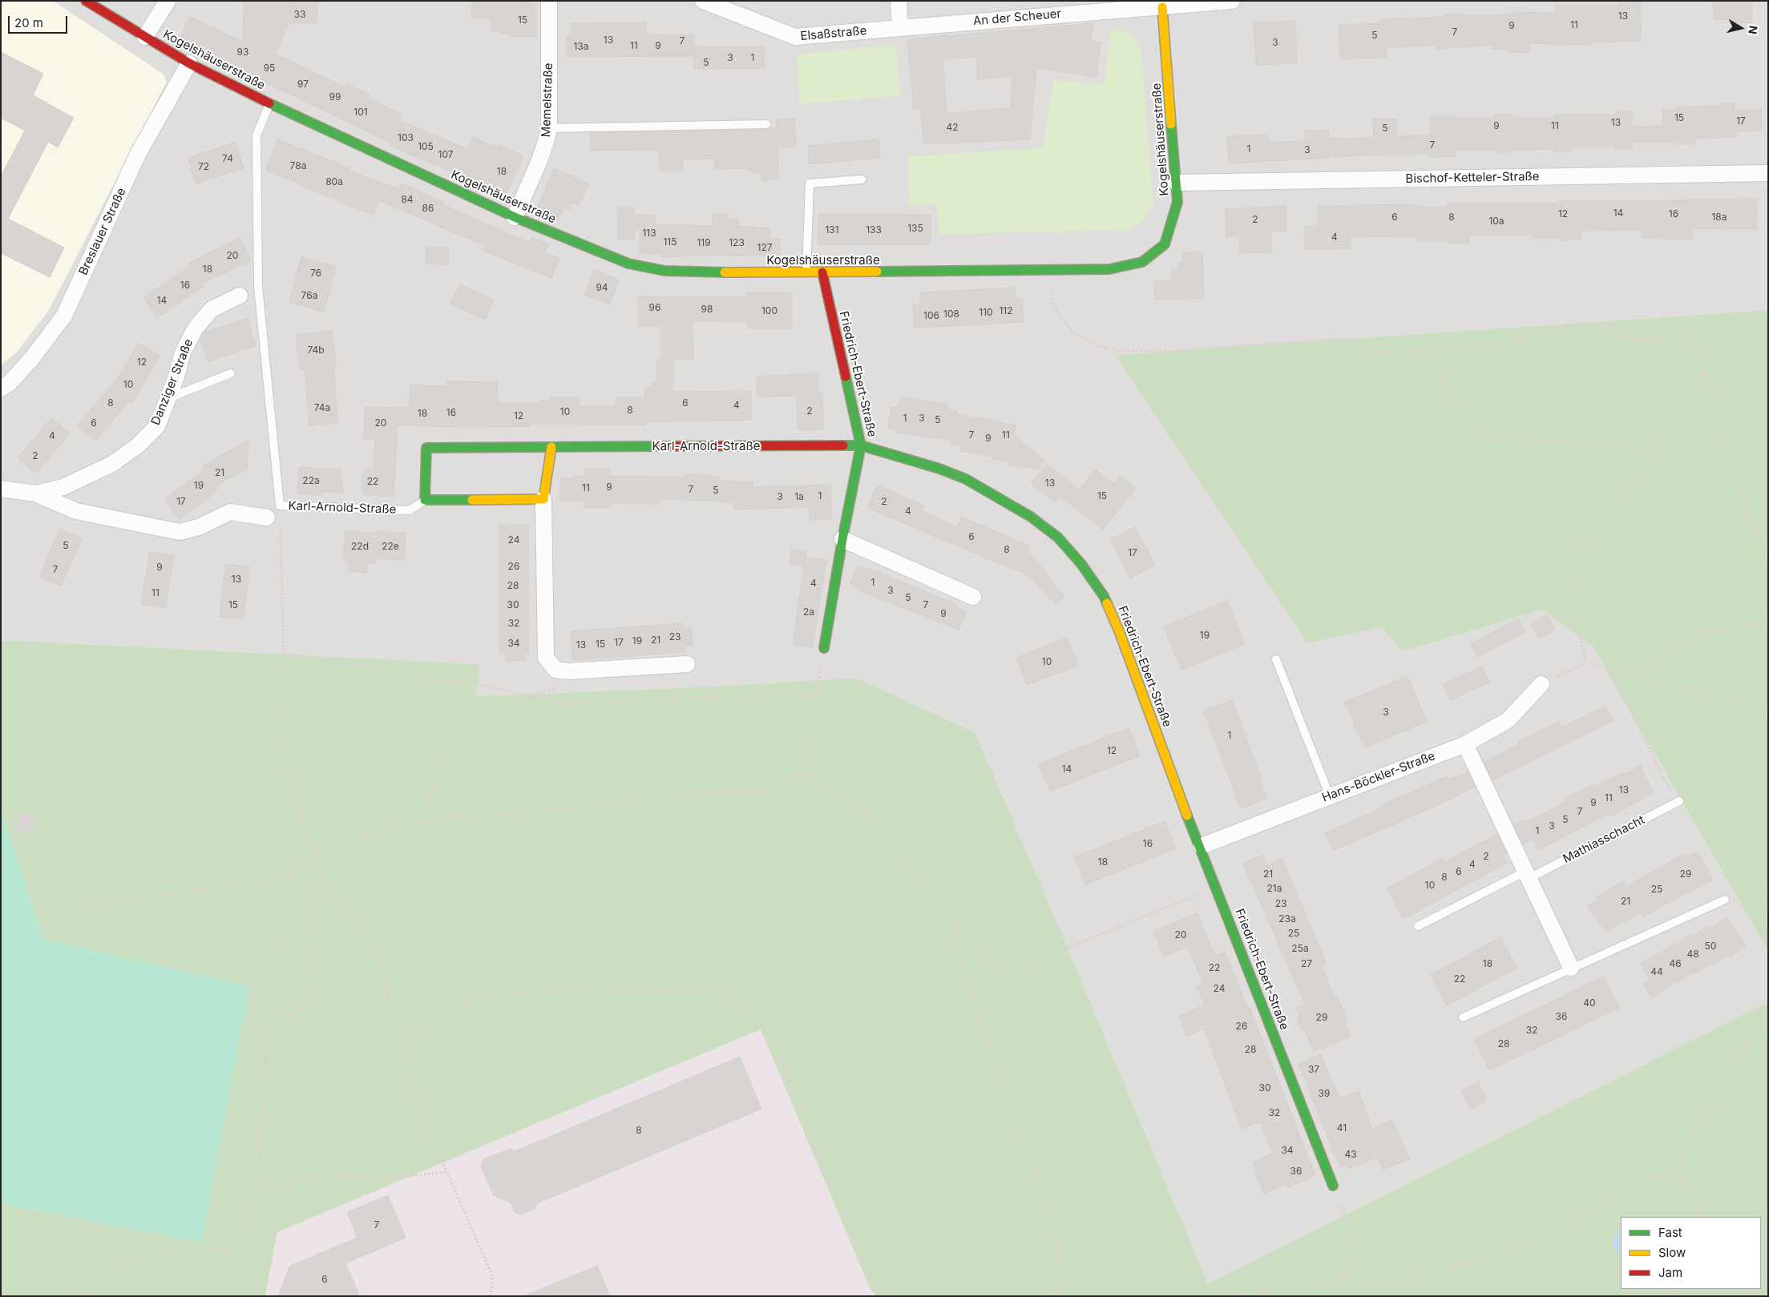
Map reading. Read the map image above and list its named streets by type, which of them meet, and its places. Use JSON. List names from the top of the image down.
{
  "streets": {
    "street": [
      "An der Scheuer",
      "Elsaßstraße",
      "Kogelshäuserstraße",
      "Memelstraße",
      "Bischof-Ketteler-Straße",
      "Breslauer Straße",
      "Friedrich-Ebert-Straße",
      "Danziger Straße",
      "Karl-Arnold-Straße",
      "Hans-Böckler-Straße"
    ],
    "lane": ["Mathiasschacht"]
  },
  "crossings": [
    ["An der Scheuer", "Elsaßstraße"],
    ["An der Scheuer", "Kogelshäuserstraße"],
    ["Kogelshäuserstraße", "Memelstraße"],
    ["Kogelshäuserstraße", "Bischof-Ketteler-Straße"],
    ["Kogelshäuserstraße", "Breslauer Straße"],
    ["Kogelshäuserstraße", "Friedrich-Ebert-Straße"],
    ["Kogelshäuserstraße", "Karl-Arnold-Straße"],
    ["Friedrich-Ebert-Straße", "Karl-Arnold-Straße"],
    ["Friedrich-Ebert-Straße", "Hans-Böckler-Straße"]
  ],
  "house_numbers": [
    "33",
    "13",
    "15",
    "11",
    "9",
    "7",
    "5",
    "13",
    "7",
    "3",
    "11",
    "9",
    "13a",
    "93",
    "3",
    "1",
    "5",
    "95",
    "97",
    "99",
    "101",
    "15",
    "17",
    "13",
    "9",
    "11",
    "42",
    "5",
    "103",
    "7",
    "105",
    "1",
    "3",
    "107",
    "74",
    "78a",
    "72",
    "18",
    "80a",
    "84",
    "86",
    "14",
    "12",
    "16",
    "6",
    "8",
    "18a",
    "2",
    "10a",
    "135",
    "131",
    "133",
    "113",
    "4",
    "115",
    "119",
    "123",
    "127",
    "20",
    "18",
    "76",
    "16",
    "94",
    "76a",
    "14",
    "96",
    "98",
    "100",
    "112",
    "110",
    "108",
    "106",
    "74b",
    "12",
    "10",
    "8",
    "6",
    "4",
    "74a",
    "8",
    "2",
    "10",
    "16",
    "18",
    "12",
    "1",
    "3",
    "5",
    "6",
    "20",
    "7",
    "11",
    "4",
    "9",
    "2",
    "21",
    "22a",
    "22",
    "13",
    "19",
    "9",
    "11",
    "7",
    "5",
    "1",
    "15",
    "3",
    "1a",
    "17",
    "2",
    "4",
    "6",
    "24",
    "5",
    "22d",
    "22e",
    "8",
    "17",
    "26",
    "9",
    "7",
    "13",
    "1",
    "4",
    "28",
    "3",
    "11",
    "5",
    "15",
    "30",
    "7",
    "2a",
    "9",
    "32",
    "19",
    "23",
    "21",
    "19",
    "17",
    "34",
    "15",
    "13",
    "10",
    "3",
    "1",
    "12",
    "14",
    "13",
    "11",
    "9",
    "7",
    "5",
    "3",
    "1",
    "16",
    "2",
    "18",
    "4",
    "6",
    "21",
    "29",
    "8",
    "10",
    "21a",
    "25",
    "21",
    "23",
    "23a",
    "25",
    "20",
    "50",
    "25a",
    "48",
    "27",
    "18",
    "46",
    "22",
    "44",
    "22",
    "24",
    "40",
    "36",
    "29",
    "26",
    "32",
    "28",
    "28",
    "37",
    "30",
    "39",
    "32",
    "41",
    "8",
    "34",
    "43",
    "36",
    "7",
    "6"
  ],
  "legend": ["Fast", "Slow", "Jam"],
  "scale_bar": "20 m",
  "north": "right"
}
